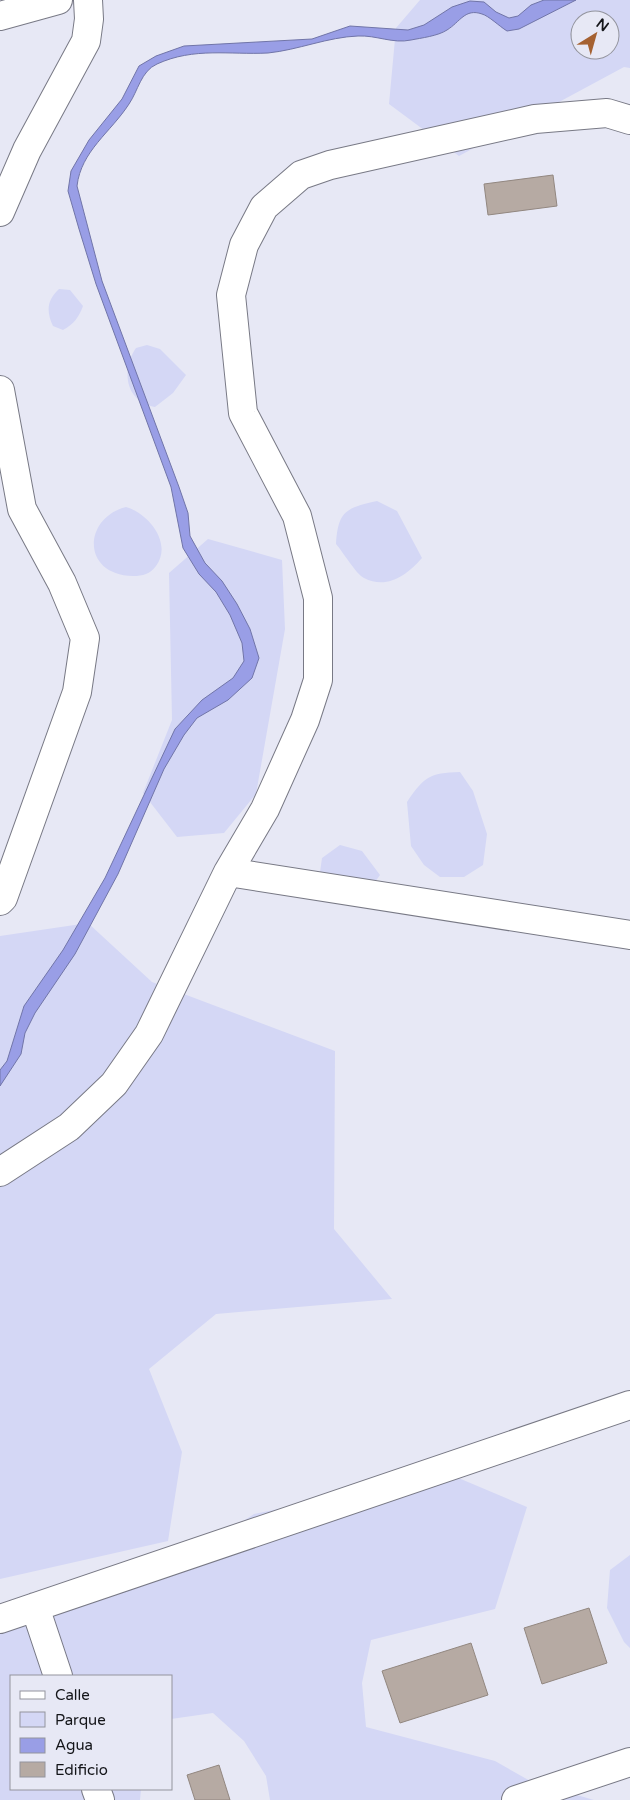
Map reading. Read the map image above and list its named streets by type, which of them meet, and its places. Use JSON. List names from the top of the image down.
{
  "legend": [
    "Calle",
    "Parque",
    "Agua",
    "Edificio"
  ],
  "north": "top right"
}
